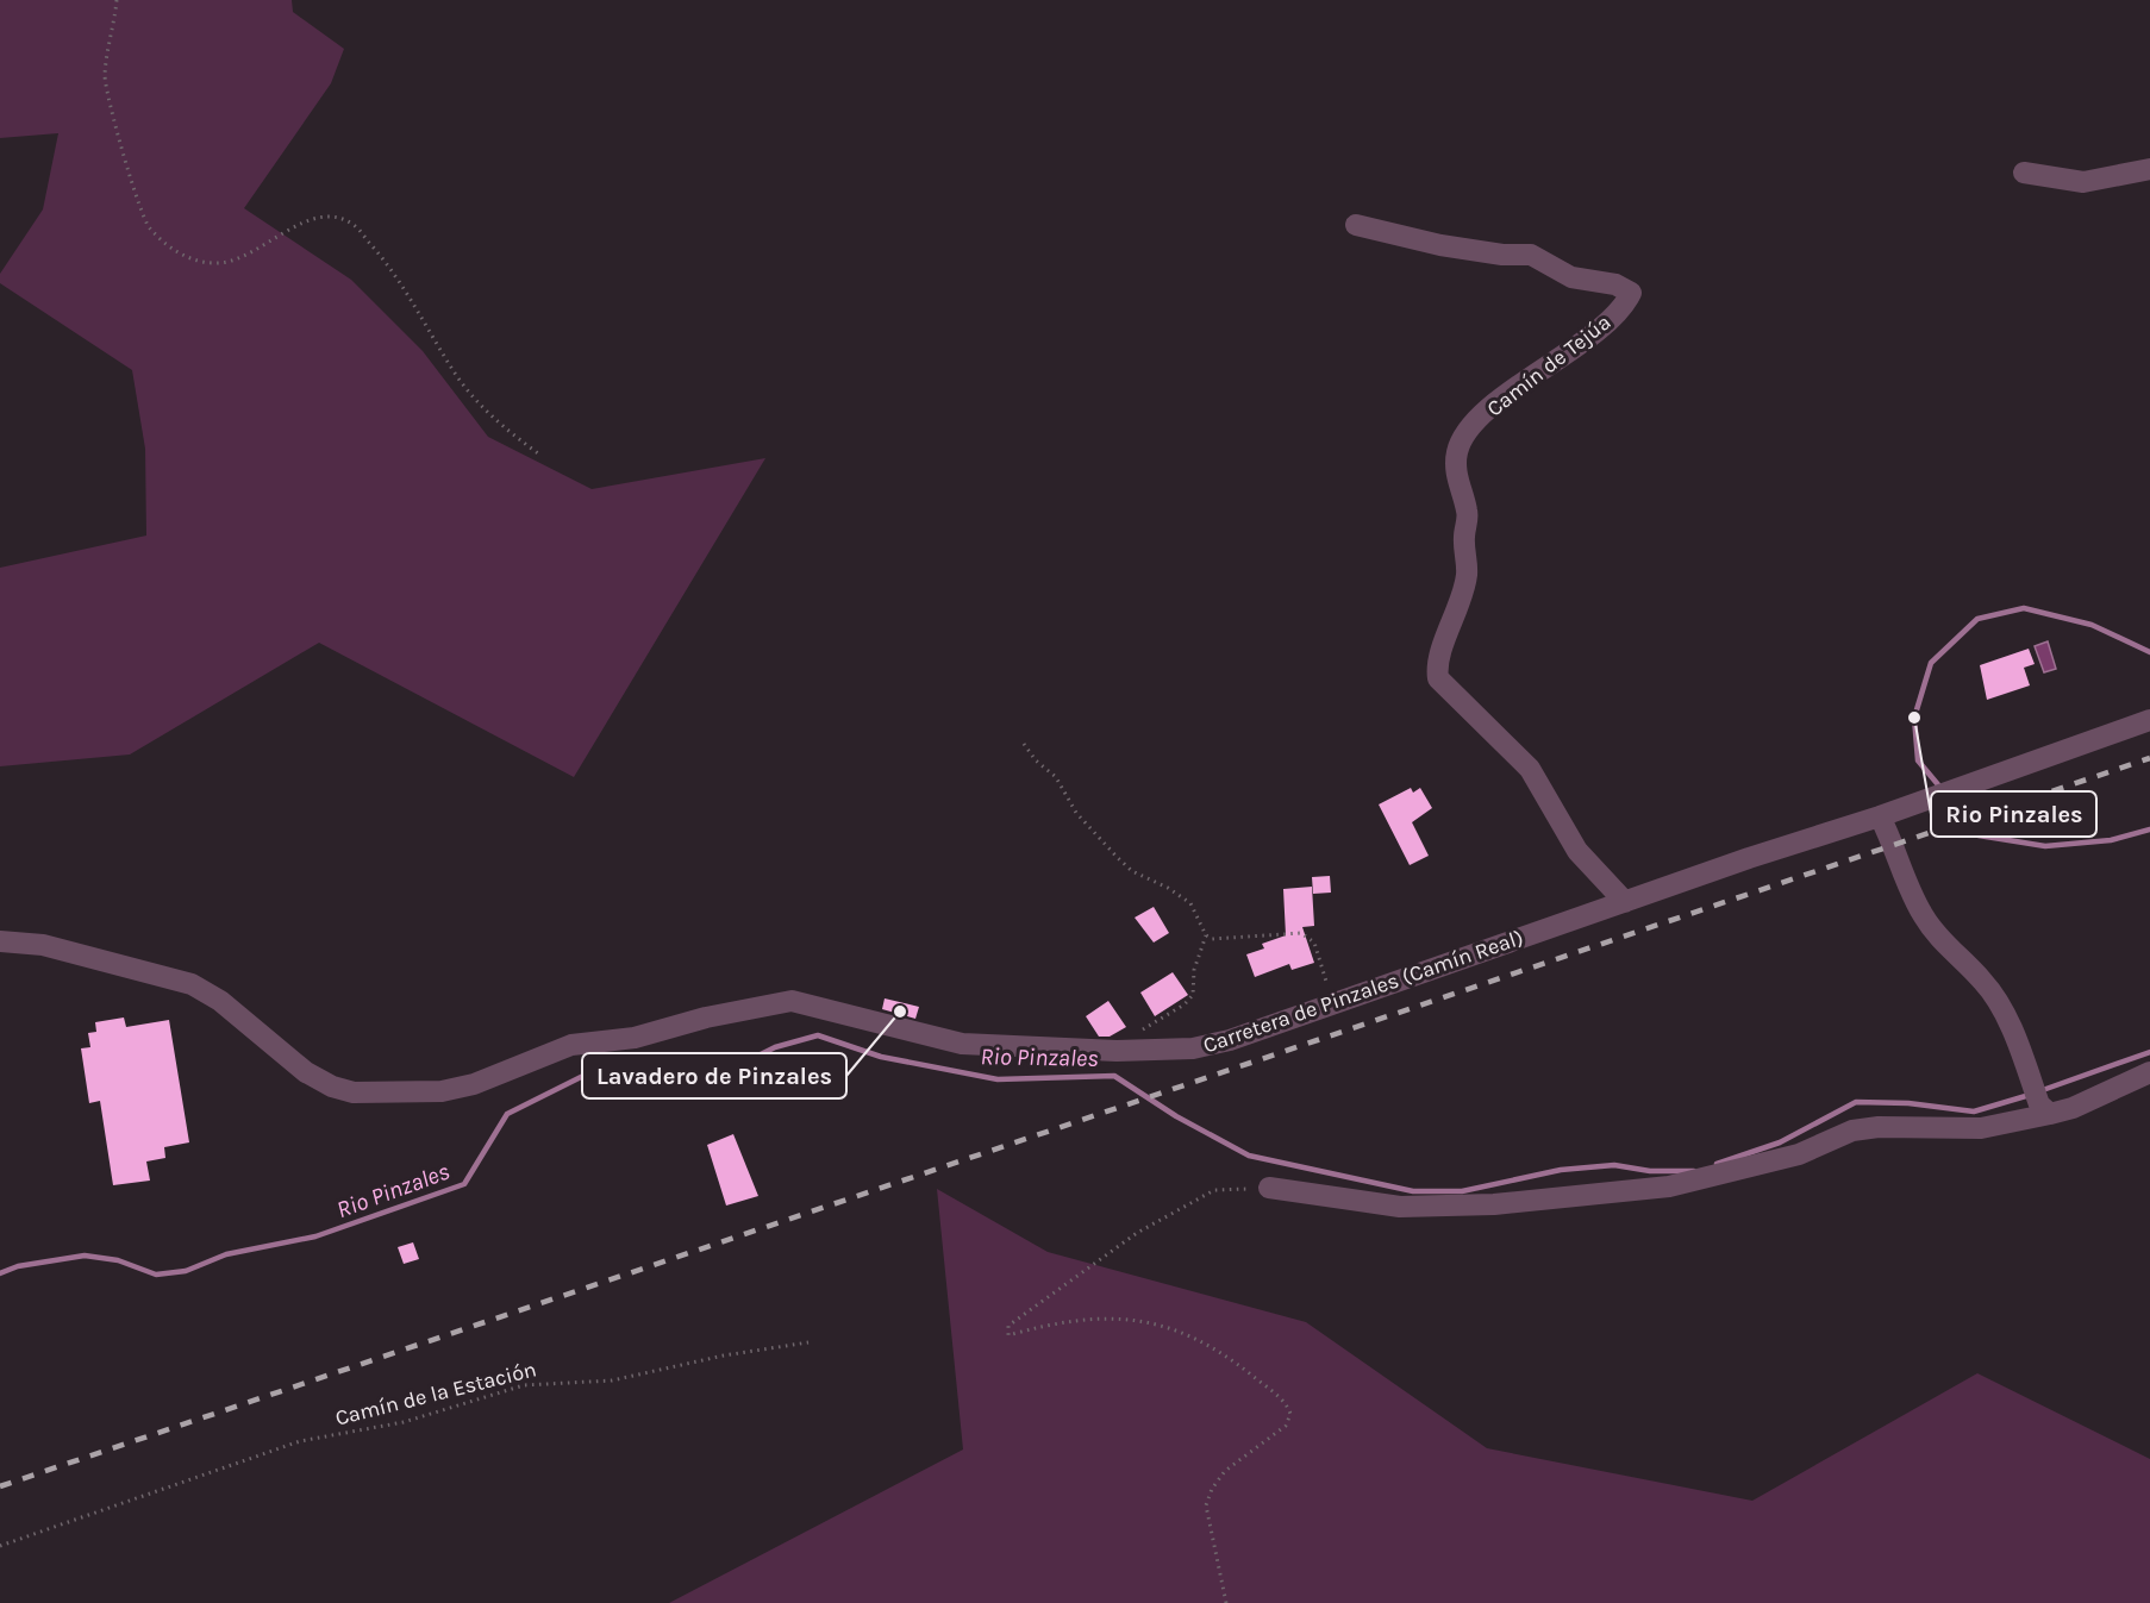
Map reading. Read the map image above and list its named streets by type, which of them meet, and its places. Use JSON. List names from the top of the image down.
{
  "streets": {
    "street": ["Camín de Tejúa", "Carretera de Pinzales (Camín Real)"],
    "path": ["Camín de la Estación"]
  },
  "crossings": [
    ["Camín de Tejúa", "Carretera de Pinzales (Camín Real)"]
  ],
  "water": ["Rio Pinzales"],
  "places": ["Rio Pinzales", "Lavadero de Pinzales"]
}
